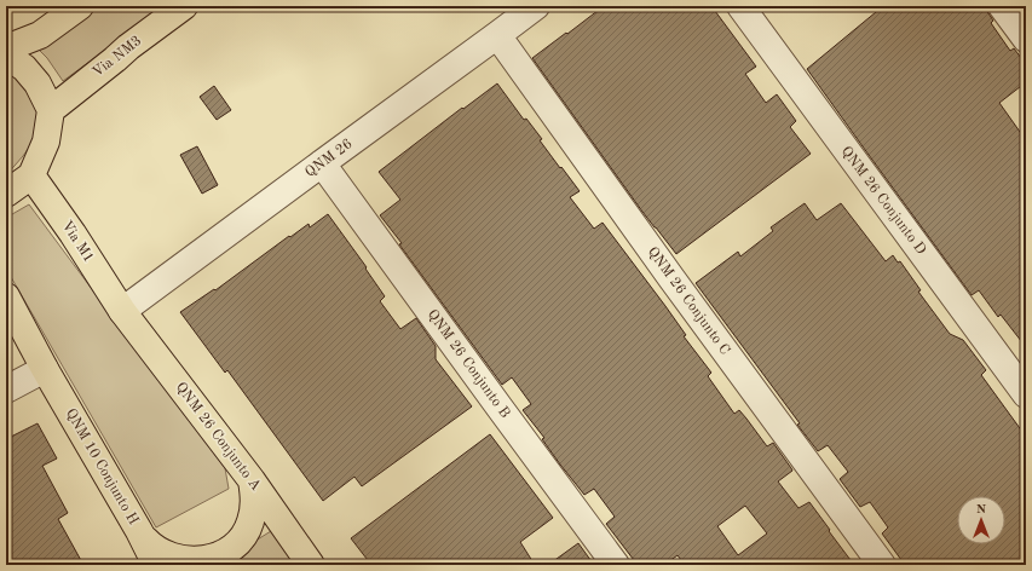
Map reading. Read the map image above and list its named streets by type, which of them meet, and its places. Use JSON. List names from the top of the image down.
{
  "streets": {
    "main road": [
      "Via NM3",
      "Via M1",
      "QNM 26 Conjunto A",
      "QNM 10 Conjunto H"
    ],
    "street": [
      "QNM 26",
      "QNM 26 Conjunto D",
      "QNM 26 Conjunto C",
      "QNM 26 Conjunto B"
    ]
  },
  "crossings": [
    ["QNM 26", "Via M1"],
    ["QNM 26", "QNM 26 Conjunto C"],
    ["QNM 26", "QNM 26 Conjunto B"],
    ["QNM 26", "QNM 26 Conjunto A"],
    ["Via M1", "QNM 26 Conjunto A"]
  ],
  "north": "top"
}
